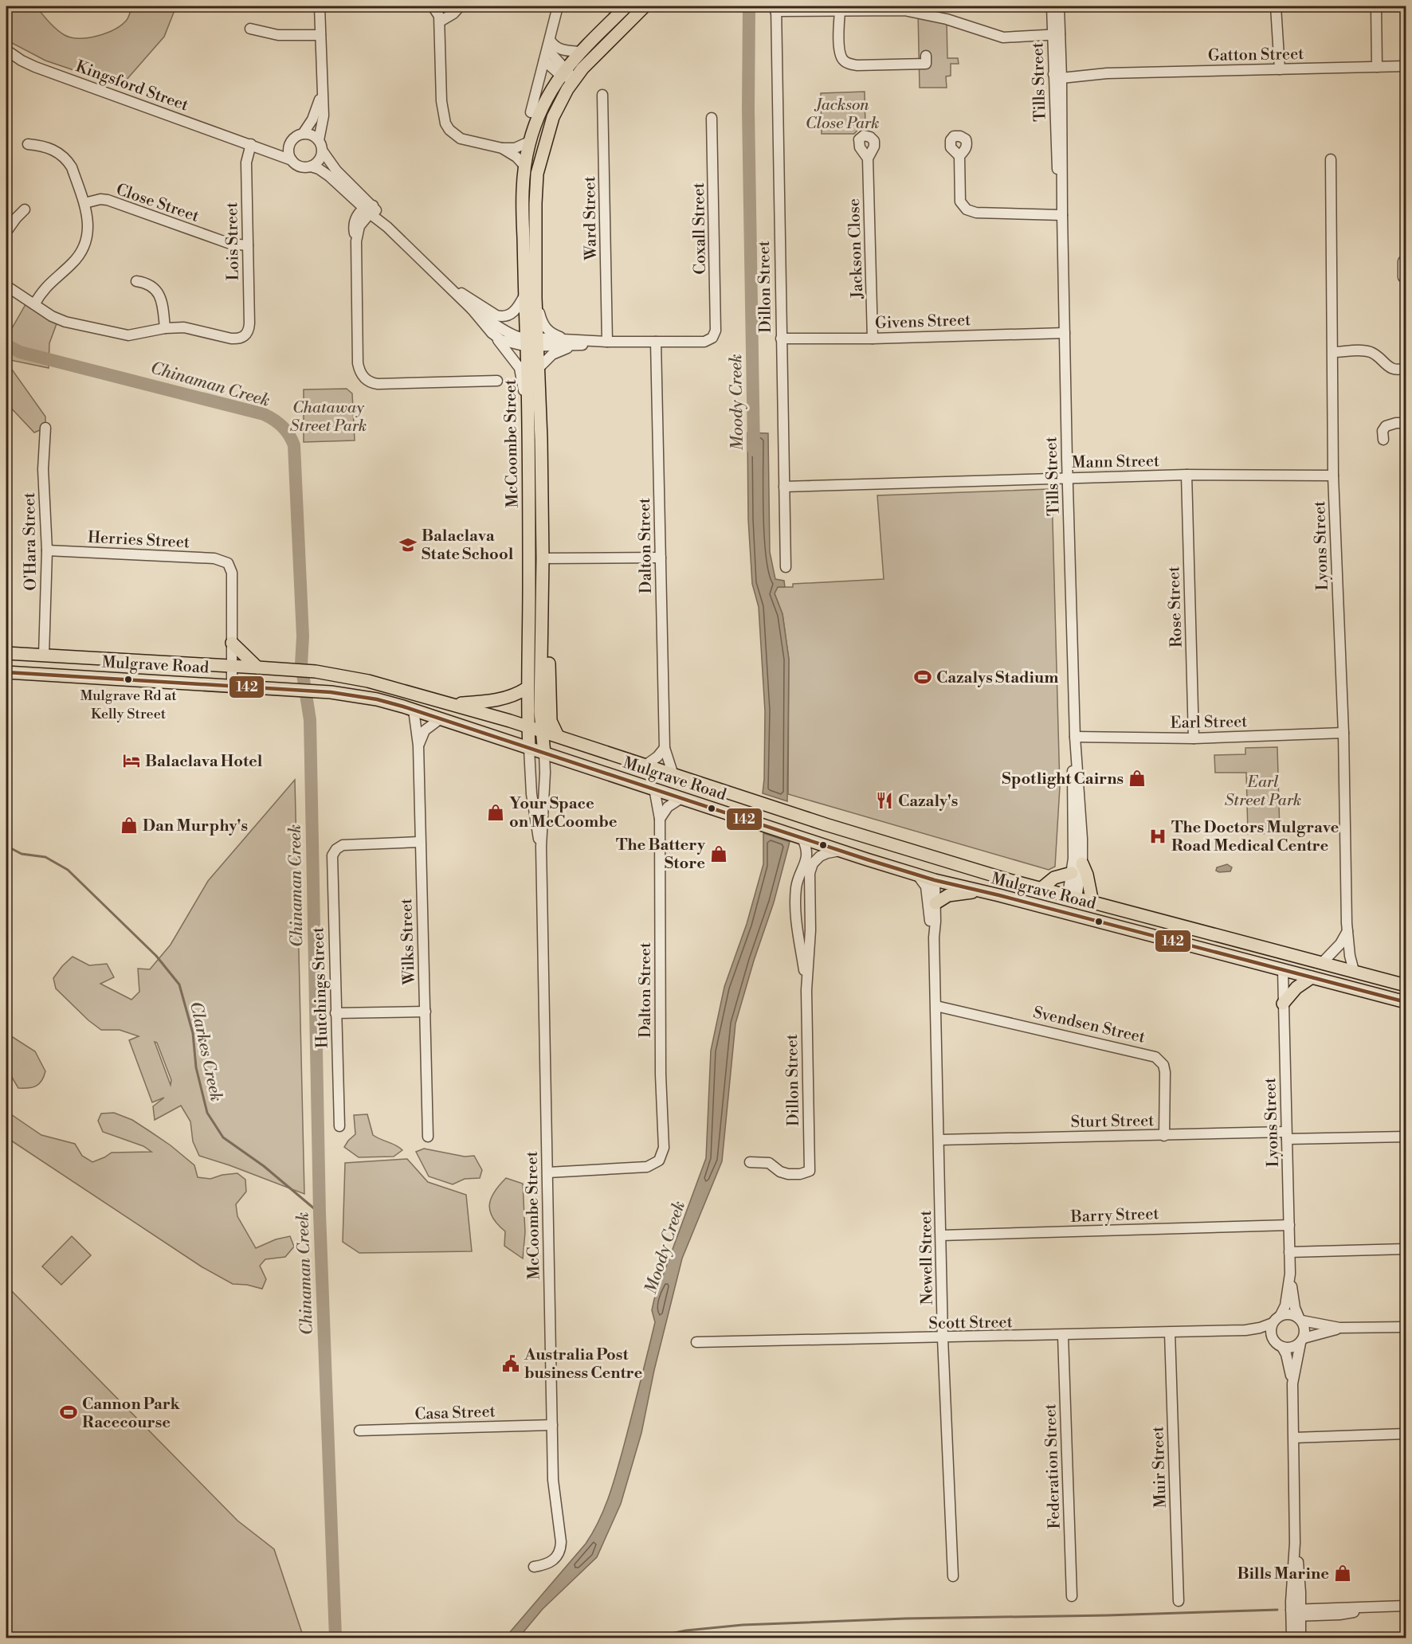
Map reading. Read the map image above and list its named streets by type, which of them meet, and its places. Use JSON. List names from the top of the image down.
{
  "streets": {
    "main road": ["McCoombe Street", "Mulgrave Road"],
    "street": [
      "Gatton Street",
      "Tills Street",
      "Kingsford Street",
      "Close Street",
      "Ward Street",
      "Coxall Street",
      "Lois Street",
      "Jackson Close",
      "Dillon Street",
      "Givens Street",
      "Mann Street",
      "Herries Street",
      "O'Hara Street",
      "Dalton Street",
      "Lyons Street",
      "Rose Street",
      "Earl Street",
      "Wilks Street",
      "Hutchings Street",
      "Svendsen Street",
      "Sturt Street",
      "Barry Street",
      "Newell Street",
      "Scott Street",
      "Casa Street",
      "Federation Street",
      "Muir Street"
    ]
  },
  "crossings": [
    ["Gatton Street", "Tills Street"],
    ["Tills Street", "Givens Street"],
    ["Tills Street", "Mann Street"],
    ["Tills Street", "Mulgrave Road"],
    ["Tills Street", "Earl Street"],
    ["Kingsford Street", "Lois Street"],
    ["Close Street", "Lois Street"],
    ["Coxall Street", "Dalton Street"],
    ["Jackson Close", "Givens Street"],
    ["Dillon Street", "Givens Street"],
    ["Dillon Street", "Mann Street"],
    ["Dillon Street", "Mulgrave Road"],
    ["McCoombe Street", "Dalton Street"],
    ["McCoombe Street", "Mulgrave Road"],
    ["McCoombe Street", "Casa Street"],
    ["Mann Street", "Lyons Street"],
    ["Mann Street", "Rose Street"],
    ["Herries Street", "O'Hara Street"],
    ["O'Hara Street", "Mulgrave Road"],
    ["Dalton Street", "Mulgrave Road"],
    ["Lyons Street", "Mulgrave Road"],
    ["Lyons Street", "Earl Street"],
    ["Lyons Street", "Sturt Street"],
    ["Lyons Street", "Barry Street"],
    ["Lyons Street", "Scott Street"],
    ["Rose Street", "Earl Street"],
    ["Mulgrave Road", "Wilks Street"],
    ["Mulgrave Road", "Newell Street"],
    ["Wilks Street", "Hutchings Street"],
    ["Svendsen Street", "Sturt Street"],
    ["Svendsen Street", "Newell Street"],
    ["Sturt Street", "Newell Street"],
    ["Barry Street", "Newell Street"],
    ["Newell Street", "Scott Street"],
    ["Scott Street", "Federation Street"],
    ["Scott Street", "Muir Street"]
  ],
  "water": ["Chinaman Creek", "Moody Creek", "Clarkes Creek"],
  "parks": ["Jackson Close Park", "Chataway Street Park", "Earl Street Park"],
  "places": {
    "school or university": ["Balaclava State School"],
    "sports": ["Cazalys Stadium", "Cannon Park Racecourse"],
    "other": ["Mulgrave Rd at Kelly Street"],
    "hotel": ["Balaclava Hotel"],
    "shop": [
      "Spotlight Cairns",
      "Your Space on McCoombe",
      "Dan Murphy's",
      "The Battery Store",
      "Bills Marine"
    ],
    "restaurant": ["Cazaly's"],
    "hospital": ["The Doctors Mulgrave Road Medical Centre"],
    "public building": ["Australia Post business Centre"]
  },
  "lines": ["transit line 142"]
}
